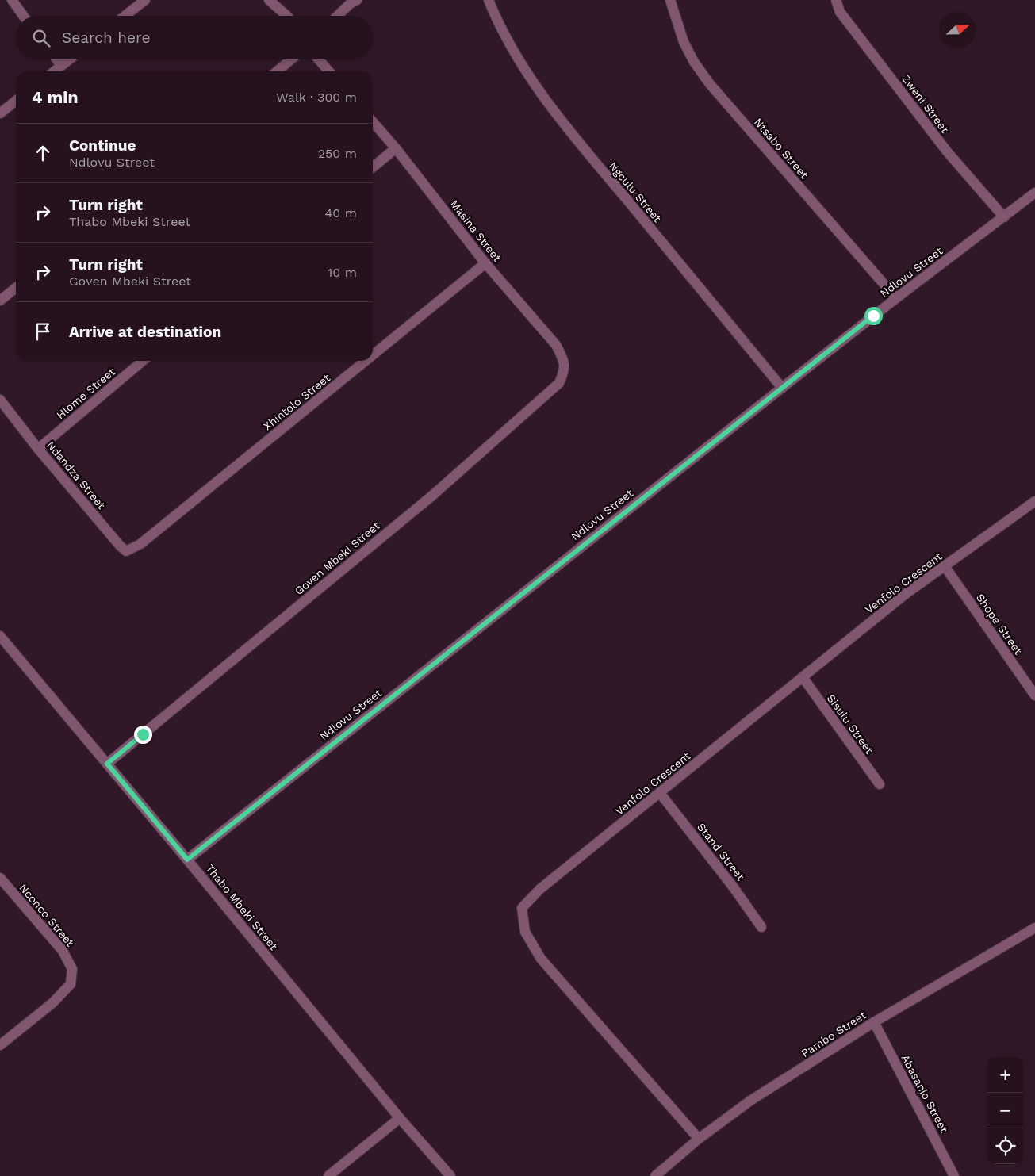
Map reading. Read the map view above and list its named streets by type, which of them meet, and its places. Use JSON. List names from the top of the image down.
{
  "streets": {
    "street": [
      "Zweni Street",
      "Ntsabo Street",
      "Ngculu Street",
      "Masina Street",
      "Ndlovu Street",
      "Hlome Street",
      "Xhintolo Street",
      "Ndandza Street",
      "Goven Mbeki Street",
      "Venfolo Crescent",
      "Shope Street",
      "Sisulu Street",
      "Stand Street",
      "Thabo Mbeki Street",
      "Nconco Street",
      "Pambo Street",
      "Abasanjo Street"
    ]
  },
  "crossings": [
    ["Zweni Street", "Ndlovu Street"],
    ["Ntsabo Street", "Ndlovu Street"],
    ["Ngculu Street", "Ndlovu Street"],
    ["Masina Street", "Xhintolo Street"],
    ["Masina Street", "Goven Mbeki Street"],
    ["Ndlovu Street", "Thabo Mbeki Street"],
    ["Hlome Street", "Ndandza Street"],
    ["Xhintolo Street", "Ndandza Street"],
    ["Goven Mbeki Street", "Thabo Mbeki Street"],
    ["Venfolo Crescent", "Shope Street"],
    ["Venfolo Crescent", "Sisulu Street"],
    ["Venfolo Crescent", "Stand Street"],
    ["Venfolo Crescent", "Pambo Street"],
    ["Pambo Street", "Abasanjo Street"]
  ],
  "north": "right",
  "page": {
    "search": "Search here",
    "heading": ["4 min", "Walk · 300 m"],
    "list": [
      ["Continue", "Ndlovu Street", "250 m"],
      ["Turn right", "Thabo Mbeki Street", "40 m"],
      ["Turn right", "Goven Mbeki Street", "10 m"],
      "Arrive at destination"
    ],
    "map_buttons": ["+", "−"]
  }
}
